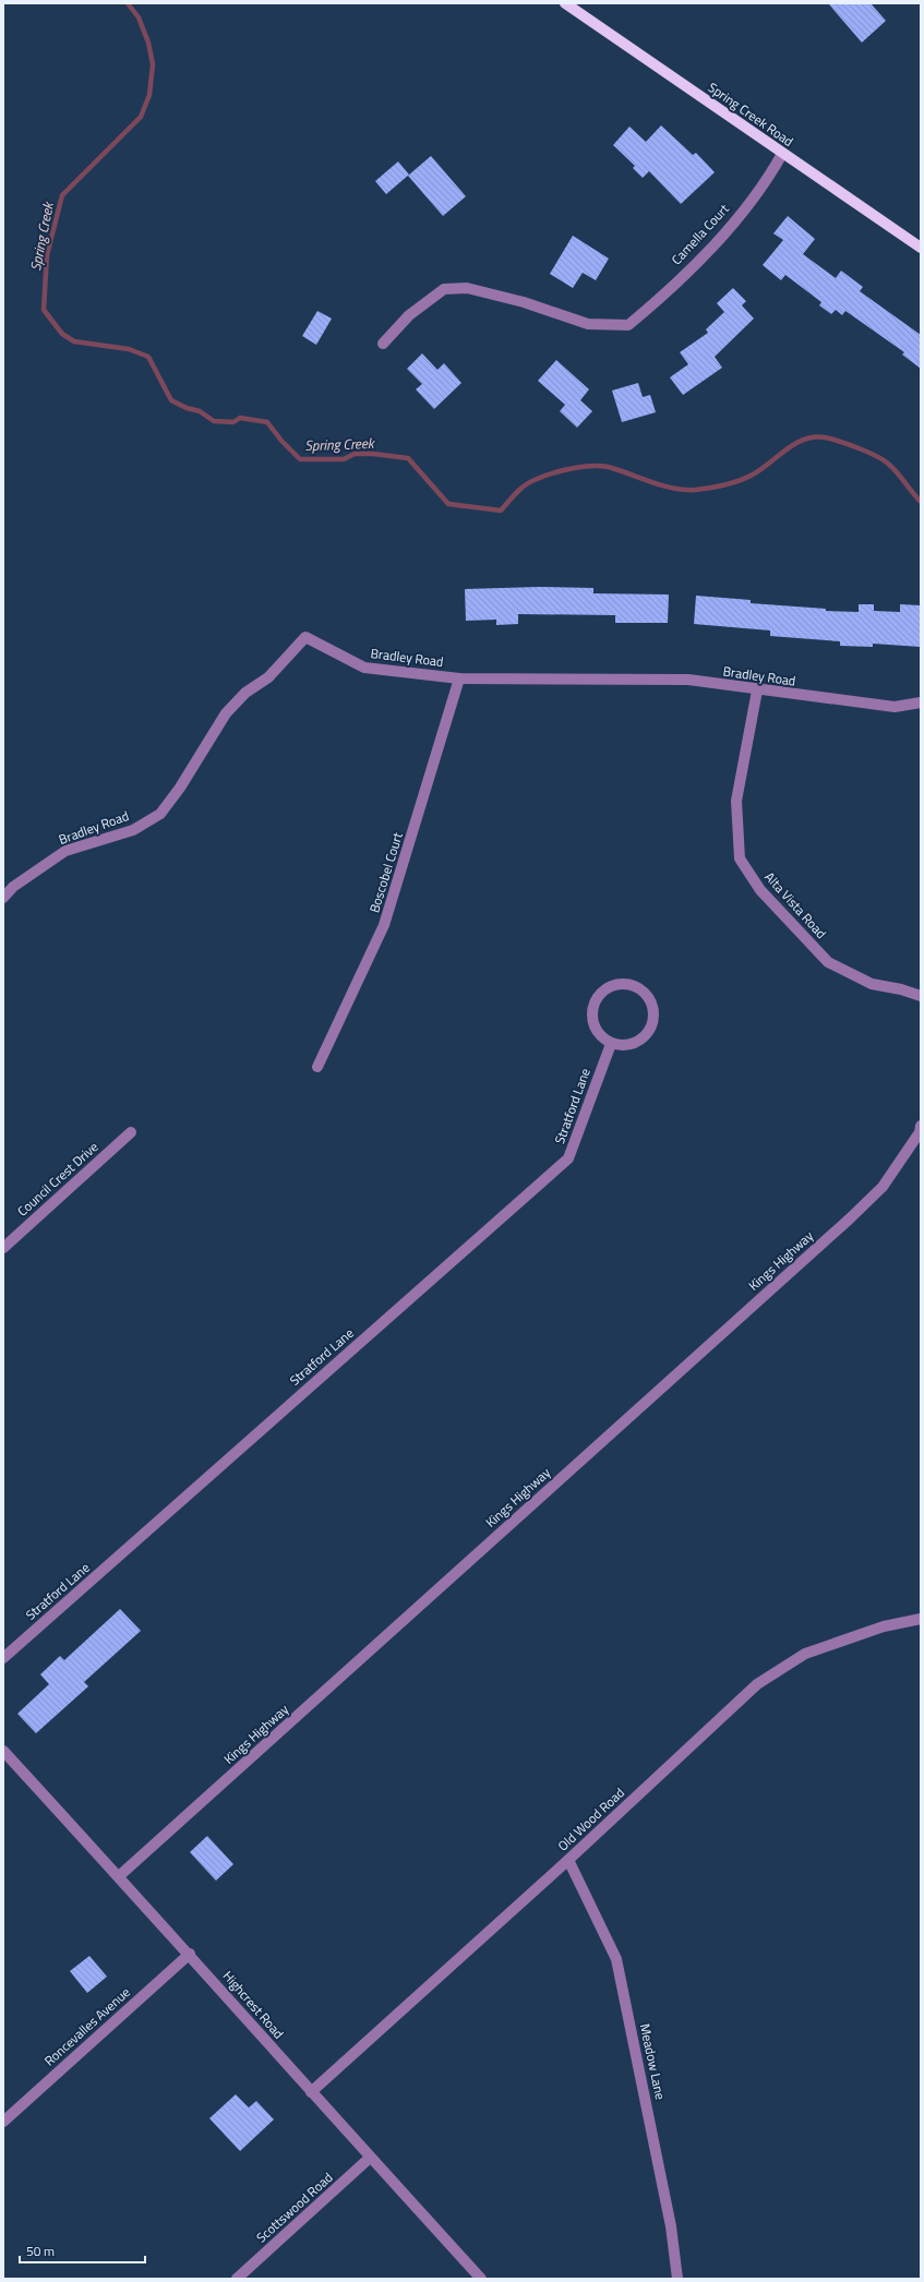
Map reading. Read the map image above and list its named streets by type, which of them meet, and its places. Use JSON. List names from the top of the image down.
{
  "streets": {
    "main road": ["Spring Creek Road"],
    "street": [
      "Camella Court",
      "Bradley Road",
      "Boscobel Court",
      "Alta Vista Road",
      "Stratford Lane",
      "Council Crest Drive",
      "Kings Highway",
      "Old Wood Road",
      "Highcrest Road",
      "Roncevalles Avenue",
      "Meadow Lane",
      "Scottswood Road"
    ]
  },
  "crossings": [
    ["Spring Creek Road", "Camella Court"],
    ["Bradley Road", "Boscobel Court"],
    ["Bradley Road", "Alta Vista Road"],
    ["Kings Highway", "Highcrest Road"],
    ["Old Wood Road", "Highcrest Road"],
    ["Old Wood Road", "Meadow Lane"],
    ["Highcrest Road", "Roncevalles Avenue"],
    ["Highcrest Road", "Scottswood Road"]
  ],
  "water": ["Spring Creek"],
  "scale_bar": "50 m"
}
